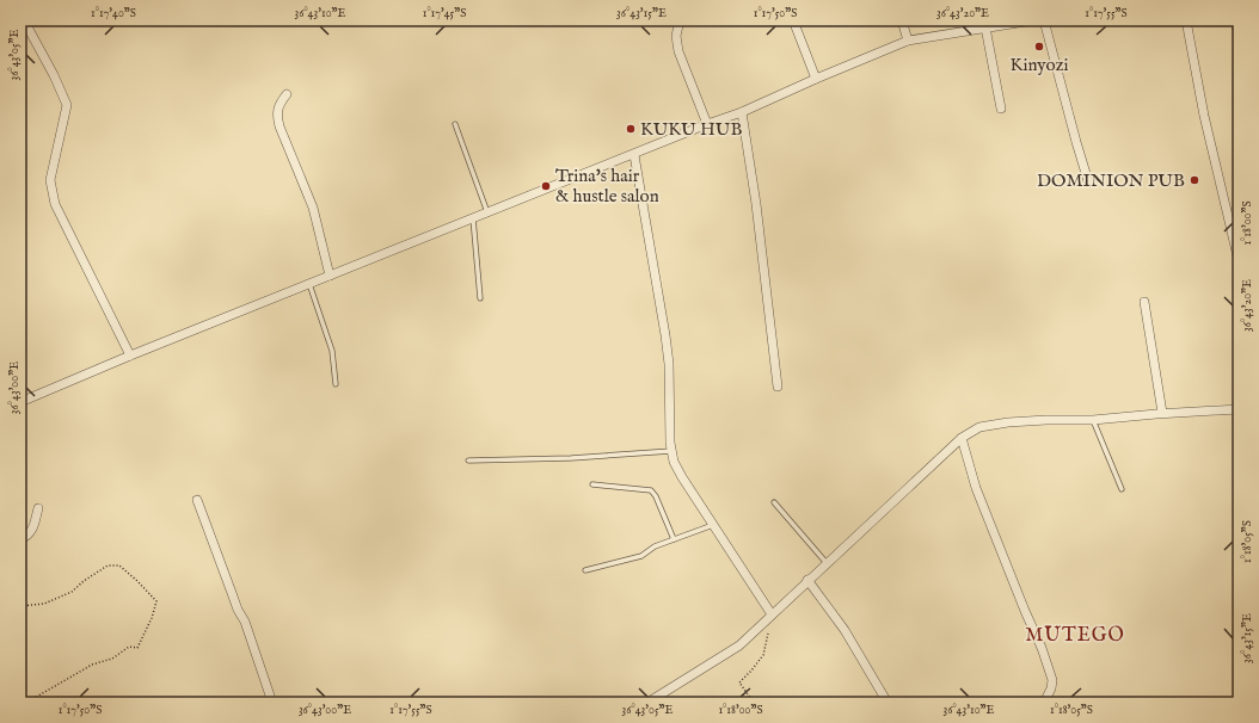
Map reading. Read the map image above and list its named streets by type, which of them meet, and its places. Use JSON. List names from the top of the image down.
{
  "districts": ["MUTEGO"],
  "places": [
    "Kinyozi",
    "KUKU HUB",
    "DOMINION PUB",
    "Trina's hair & hustle salon"
  ],
  "coordinates": [
    "1°17'40\"S",
    "36°43'10\"E",
    "1°17'45\"S",
    "36°43'15\"E",
    "1°17'50\"S",
    "36°43'20\"E",
    "1°17'55\"S",
    "36°43'05\"E",
    "1°18'00\"S",
    "36°43'00\"E",
    "1°18'05\"S"
  ]
}
